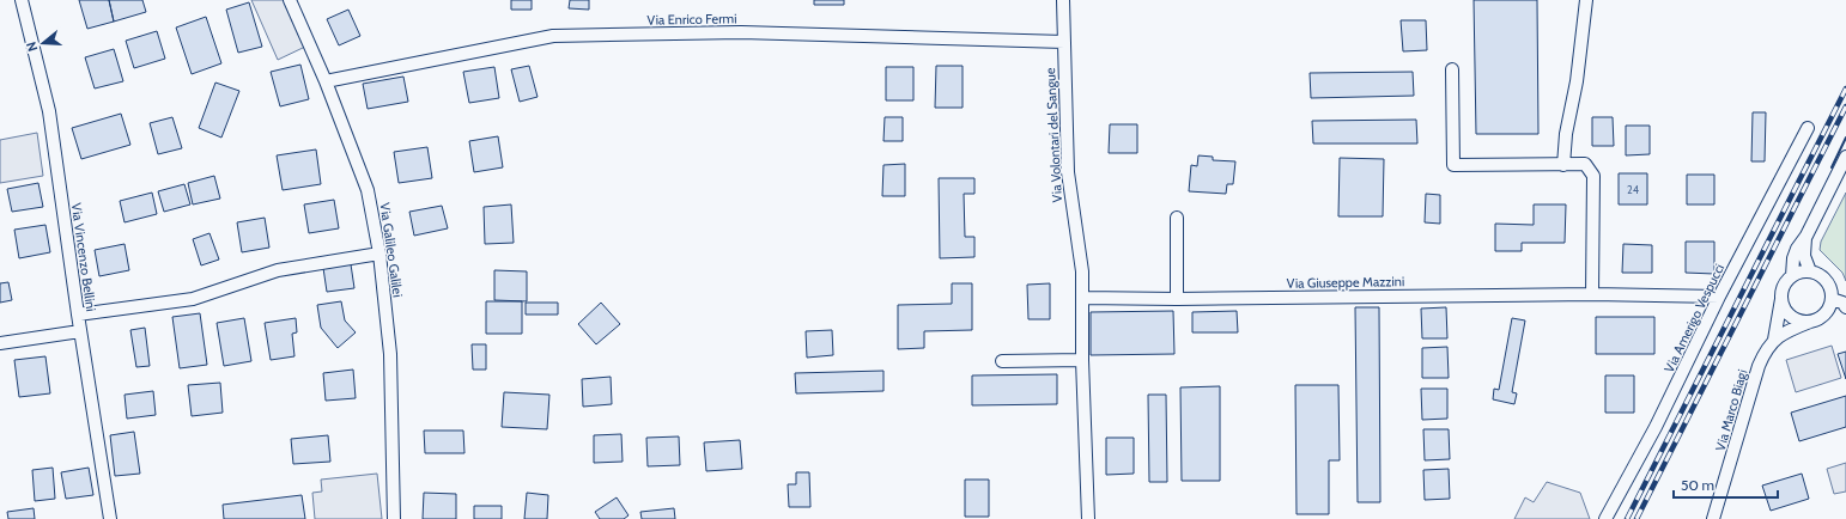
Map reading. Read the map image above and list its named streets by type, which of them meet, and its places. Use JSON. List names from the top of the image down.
{
  "streets": {
    "street": [
      "Via Enrico Fermi",
      "Via Volontari del Sangue",
      "Via Galileo Galilei",
      "Via Vincenzo Bellini",
      "Via Giuseppe Mazzini",
      "Via Amerigo Vespucci",
      "Via Marco Biagi"
    ]
  },
  "crossings": [
    ["Via Enrico Fermi", "Via Volontari del Sangue"],
    ["Via Enrico Fermi", "Via Galileo Galilei"],
    ["Via Volontari del Sangue", "Via Giuseppe Mazzini"],
    ["Via Giuseppe Mazzini", "Via Amerigo Vespucci"]
  ],
  "house_numbers": ["24"],
  "scale_bar": "50 m",
  "north": "left"
}
